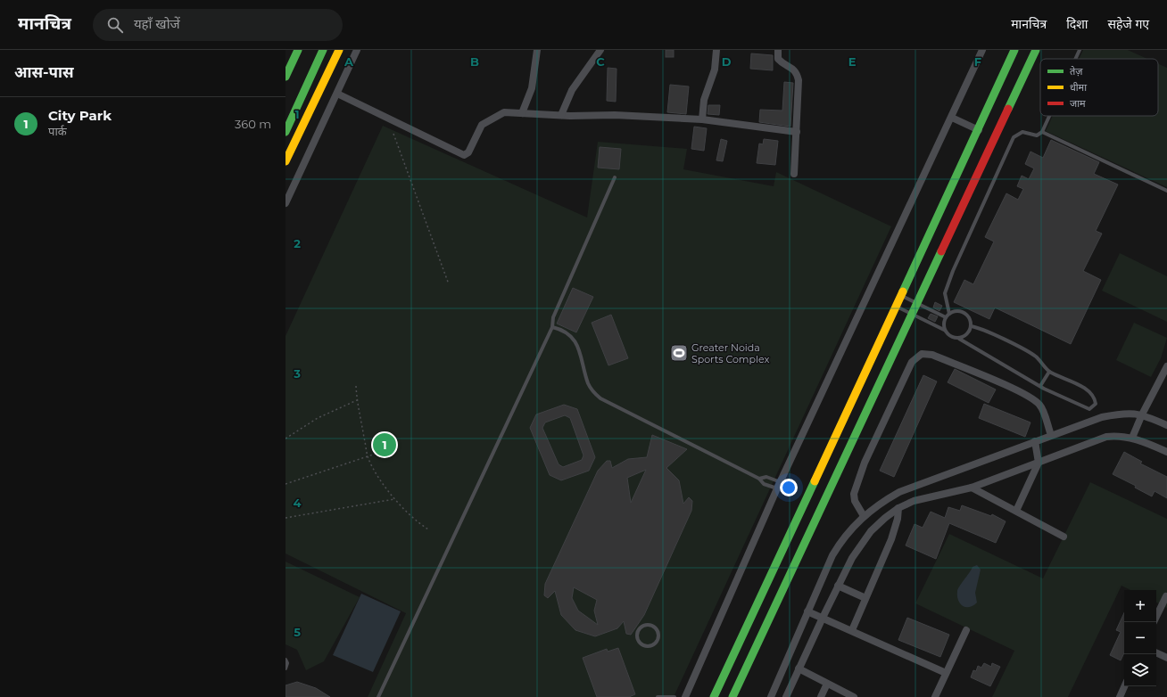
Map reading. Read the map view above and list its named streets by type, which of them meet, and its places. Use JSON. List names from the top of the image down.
{
  "places": {
    "sports": ["Greater Noida Sports Complex"]
  },
  "legend": ["तेज़", "धीमा", "जाम"],
  "page": {
    "header": "मानचित्र",
    "search": "यहाँ खोजें",
    "nav": ["मानचित्र", "दिशा", "सहेजे गए"],
    "heading": "आस-पास",
    "list": [
      {
        "mark": "1",
        "name": "City Park",
        "note": "पार्क",
        "value": "360 m"
      }
    ],
    "pins": "1",
    "map_buttons": ["+", "−"]
  },
  "grid": {
    "columns": [
      "A",
      "B",
      "C",
      "D",
      "E",
      "F"
    ],
    "rows": [
      "1",
      "2",
      "3",
      "4",
      "5"
    ]
  }
}
